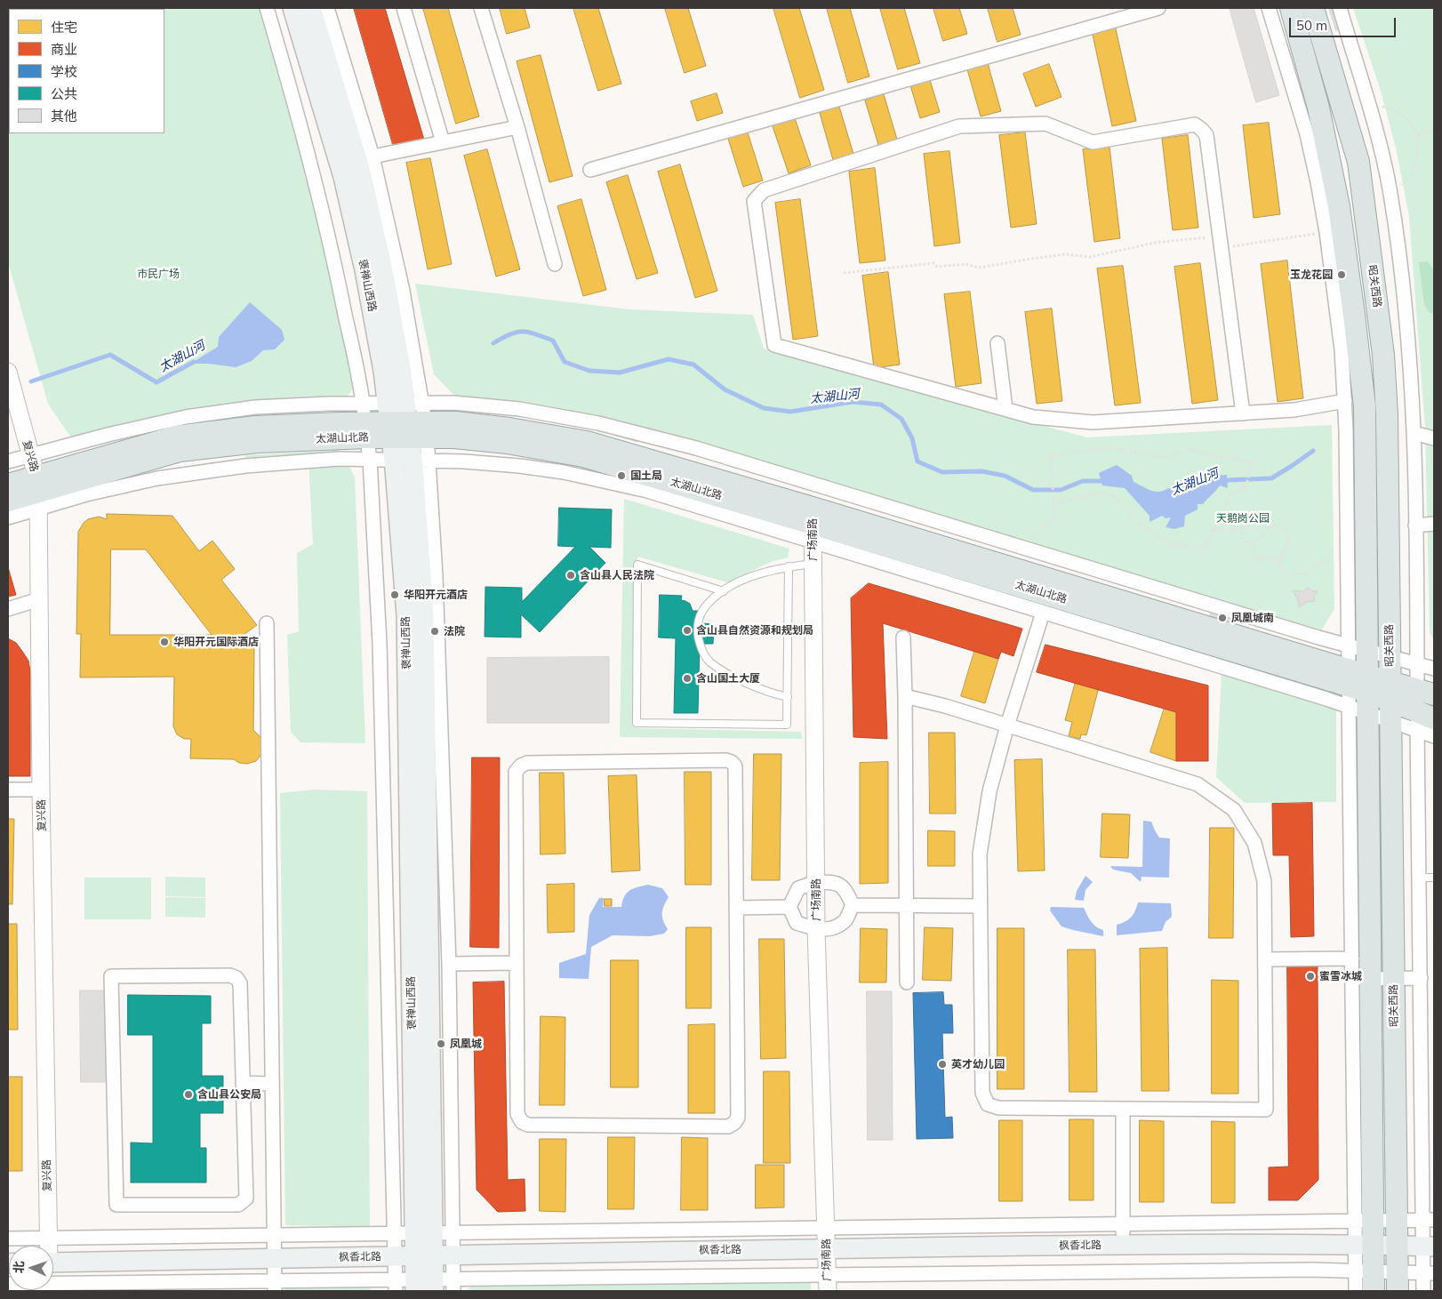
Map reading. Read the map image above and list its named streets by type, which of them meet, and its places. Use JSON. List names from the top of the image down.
{
  "streets": {
    "main road": [
      "褒禅山西路",
      "昭关西路",
      "太湖山北路",
      "枫香北路"
    ],
    "street": ["复兴路", "广场南路"]
  },
  "crossings": [
    ["褒禅山西路", "太湖山北路"],
    ["褒禅山西路", "枫香北路"],
    ["昭关西路", "太湖山北路"],
    ["昭关西路", "枫香北路"],
    ["太湖山北路", "复兴路"],
    ["太湖山北路", "广场南路"],
    ["广场南路", "枫香北路"]
  ],
  "water": ["太湖山河"],
  "parks": ["市民广场", "天鹅岗公园"],
  "places": [
    "玉龙花园",
    "国土局",
    "含山县人民法院",
    "华阳开元酒店",
    "凤凰城南",
    "含山县自然资源和规划局",
    "法院",
    "华阳开元国际酒店",
    "含山国土大厦",
    "蜜雪冰城",
    "凤凰城",
    "英才幼儿园",
    "含山县公安局"
  ],
  "legend": [
    "住宅",
    "商业",
    "学校",
    "公共",
    "其他"
  ],
  "scale_bar": "50 m",
  "north": "left"
}
